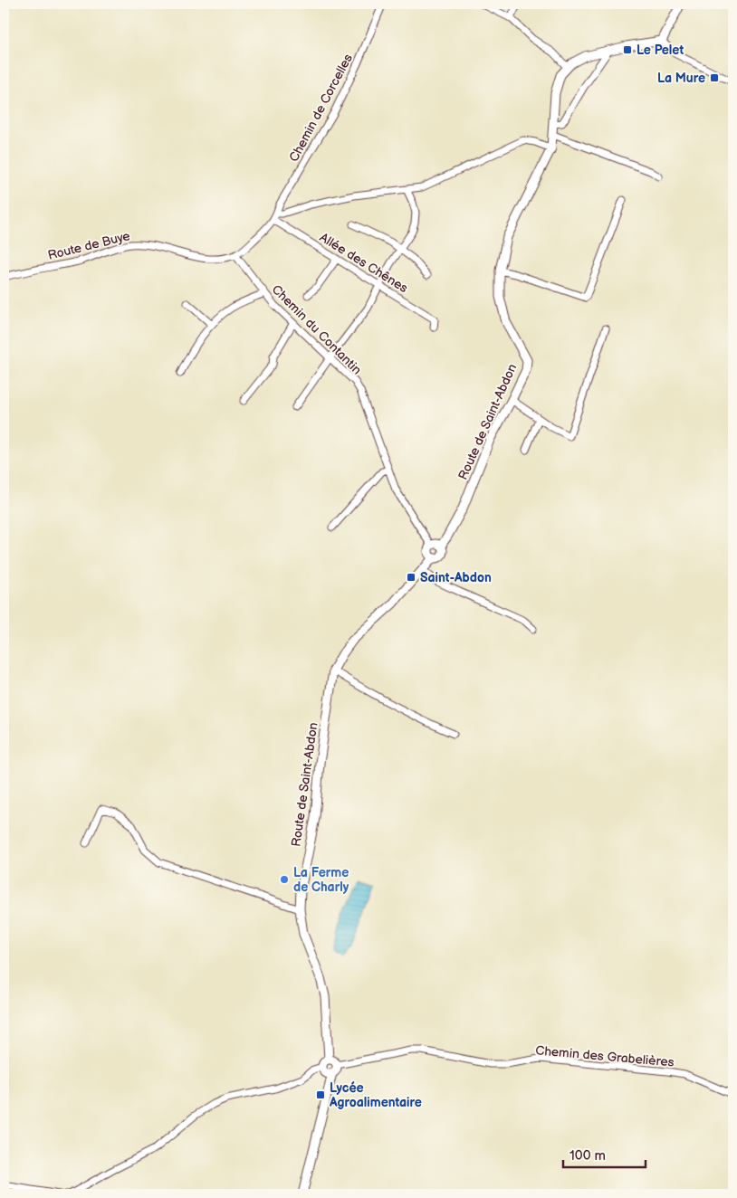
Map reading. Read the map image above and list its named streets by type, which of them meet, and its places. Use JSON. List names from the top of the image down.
{
  "streets": {
    "main road": ["Route de Saint-Abdon"],
    "street": [
      "Chemin de Corcelles",
      "Route de Buye",
      "Allée des Chênes",
      "Chemin du Contantin",
      "Chemin des Grabelières"
    ]
  },
  "crossings": [
    ["Chemin de Corcelles", "Allée des Chênes"],
    ["Route de Buye", "Chemin du Contantin"],
    ["Chemin du Contantin", "Route de Saint-Abdon"],
    ["Route de Saint-Abdon", "Chemin des Grabelières"]
  ],
  "places": {
    "transit": [
      "Le Pelet",
      "La Mure",
      "Saint-Abdon",
      "Lycée Agroalimentaire"
    ],
    "other": ["La Ferme de Charly"]
  },
  "scale_bar": "100 m"
}
